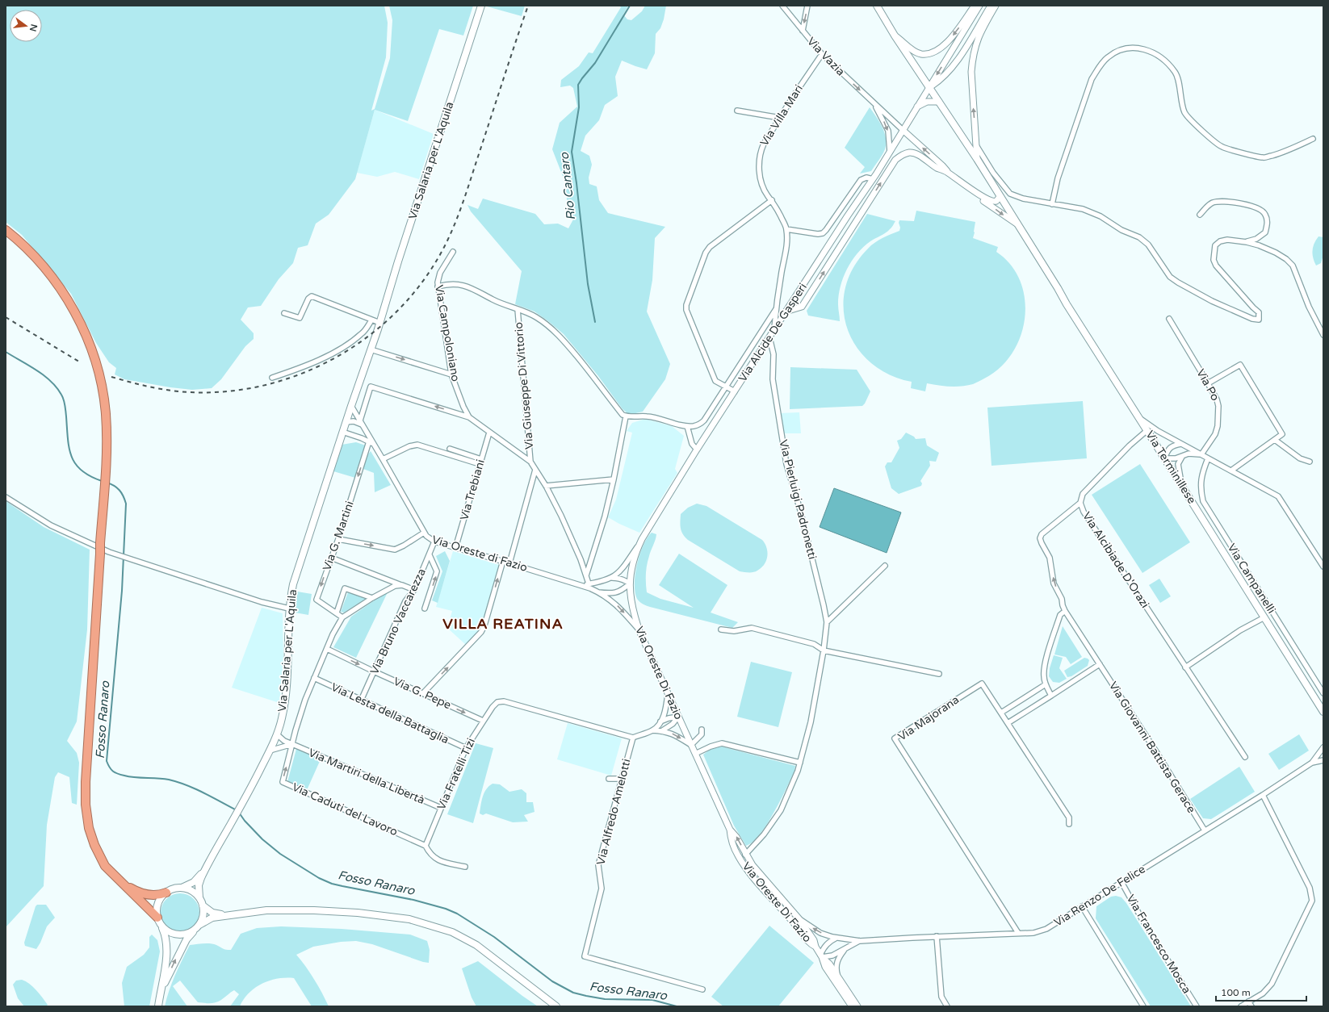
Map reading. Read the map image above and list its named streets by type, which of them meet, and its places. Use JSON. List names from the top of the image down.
{
  "streets": {
    "main road": ["Via Salaria per L'Aquila", "Via Terminillese"],
    "street": [
      "Via Vazia",
      "Via Villa Mari",
      "Via Alcide De Gasperi",
      "Via Campoloniano",
      "Via Po",
      "Via Giuseppe Di Vittorio",
      "Via Trebiani",
      "Via Pierluigi Padronetti",
      "Via G. Martini",
      "Via Oreste di Fazio",
      "Via Alcibiade D'Orazi",
      "Via Campanelli",
      "Via Bruno Vaccarezza",
      "Via Oreste Di Fazio",
      "Via G. Pepe",
      "Via Lesta della Battaglia",
      "Via Majorana",
      "Via Giovanni Battista Gerace",
      "Via Fratelli Tizi",
      "Via Martiri della Libertà",
      "Via Caduti del Lavoro",
      "Via Alfredo Amelotti",
      "Via Renzo De Felice",
      "Via Francesco Mosca"
    ]
  },
  "crossings": [
    ["Via Vazia", "Via Villa Mari"],
    ["Via Vazia", "Via Alcide De Gasperi"],
    ["Via Villa Mari", "Via Alcide De Gasperi"],
    ["Via Salaria per L'Aquila", "Via Oreste di Fazio"],
    ["Via Salaria per L'Aquila", "Via Martiri della Libertà"],
    ["Via Alcide De Gasperi", "Via Terminillese"],
    ["Via Alcide De Gasperi", "Via Pierluigi Padronetti"],
    ["Via Alcide De Gasperi", "Via Oreste Di Fazio"],
    ["Via Campoloniano", "Via Giuseppe Di Vittorio"],
    ["Via Campoloniano", "Via Trebiani"],
    ["Via Terminillese", "Via Alcibiade D'Orazi"],
    ["Via Trebiani", "Via Oreste di Fazio"],
    ["Via Pierluigi Padronetti", "Via Oreste Di Fazio"],
    ["Via Oreste di Fazio", "Via Bruno Vaccarezza"],
    ["Via Alcibiade D'Orazi", "Via Giovanni Battista Gerace"],
    ["Via Bruno Vaccarezza", "Via G. Pepe"],
    ["Via Bruno Vaccarezza", "Via Lesta della Battaglia"],
    ["Via G. Pepe", "Via Fratelli Tizi"],
    ["Via Lesta della Battaglia", "Via Fratelli Tizi"],
    ["Via Majorana", "Via Renzo De Felice"],
    ["Via Giovanni Battista Gerace", "Via Renzo De Felice"],
    ["Via Fratelli Tizi", "Via Martiri della Libertà"],
    ["Via Fratelli Tizi", "Via Caduti del Lavoro"],
    ["Via Fratelli Tizi", "Via Alfredo Amelotti"],
    ["Via Martiri della Libertà", "Via Caduti del Lavoro"],
    ["Via Renzo De Felice", "Via Francesco Mosca"]
  ],
  "one_way": ["Via G. Martini", "Via G. Pepe", "Via Caduti del Lavoro"],
  "districts": ["VILLA REATINA"],
  "water": ["Rio Cantaro", "Fosso Ranaro"],
  "scale_bar": "100 m",
  "north": "right"
}
